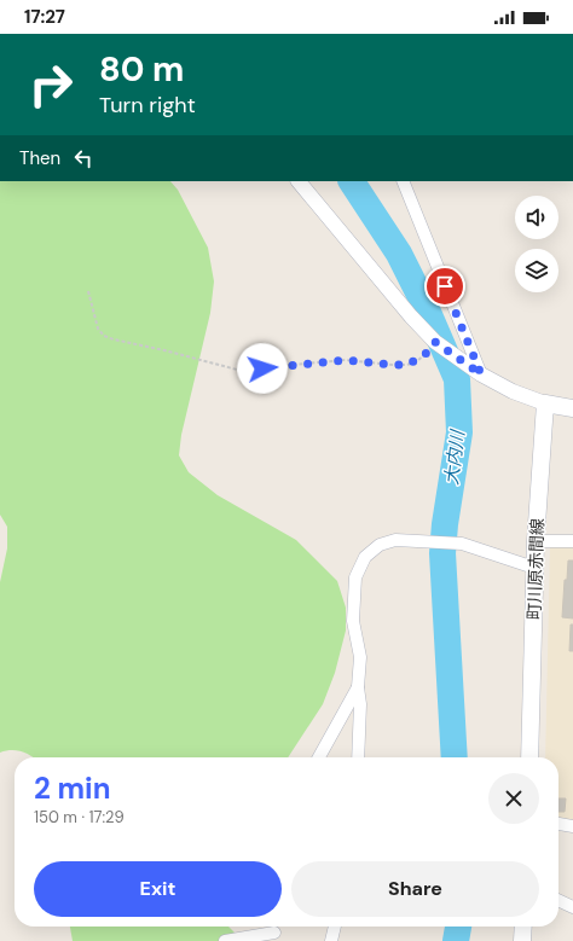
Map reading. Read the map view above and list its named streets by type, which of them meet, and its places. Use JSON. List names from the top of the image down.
{
  "streets": {
    "main road": ["町川原赤間線"]
  },
  "water": ["大内川"],
  "page": {
    "status": "17:27",
    "turn": ["80 m", "Turn right"],
    "then": "Then",
    "heading": ["2 min", "150 m · 17:29"],
    "buttons": ["Exit", "Share"]
  }
}
